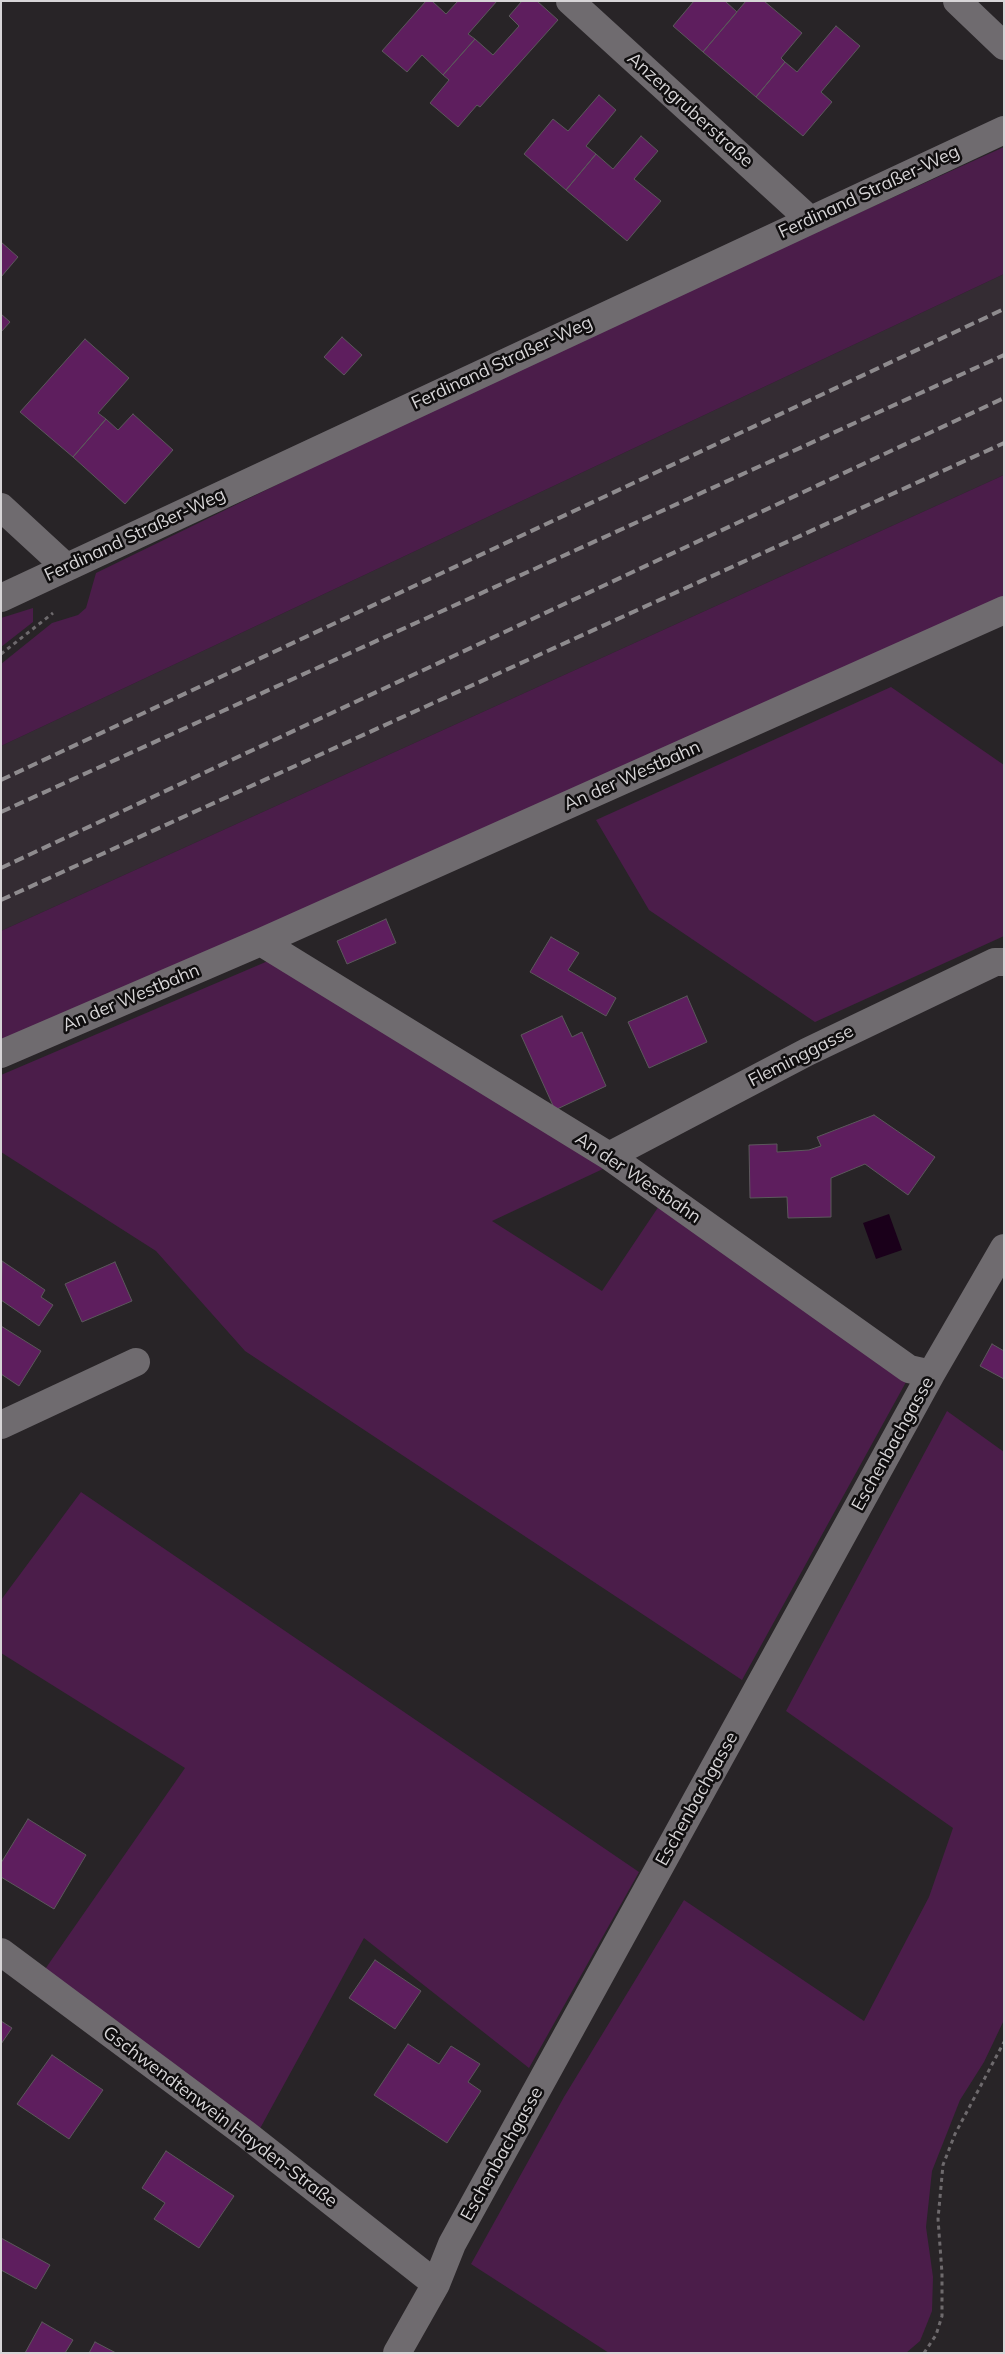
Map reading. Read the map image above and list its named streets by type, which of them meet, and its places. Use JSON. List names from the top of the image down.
{
  "streets": {
    "street": [
      "Anzengruberstraße",
      "Ferdinand Straßer-Weg",
      "An der Westbahn",
      "Fleminggasse",
      "Eschenbachgasse",
      "Gschwendtenwein Hayden-Straße"
    ]
  },
  "crossings": [
    ["Anzengruberstraße", "Ferdinand Straßer-Weg"],
    ["An der Westbahn", "Fleminggasse"],
    ["An der Westbahn", "Eschenbachgasse"],
    ["Eschenbachgasse", "Gschwendtenwein Hayden-Straße"]
  ]
}
